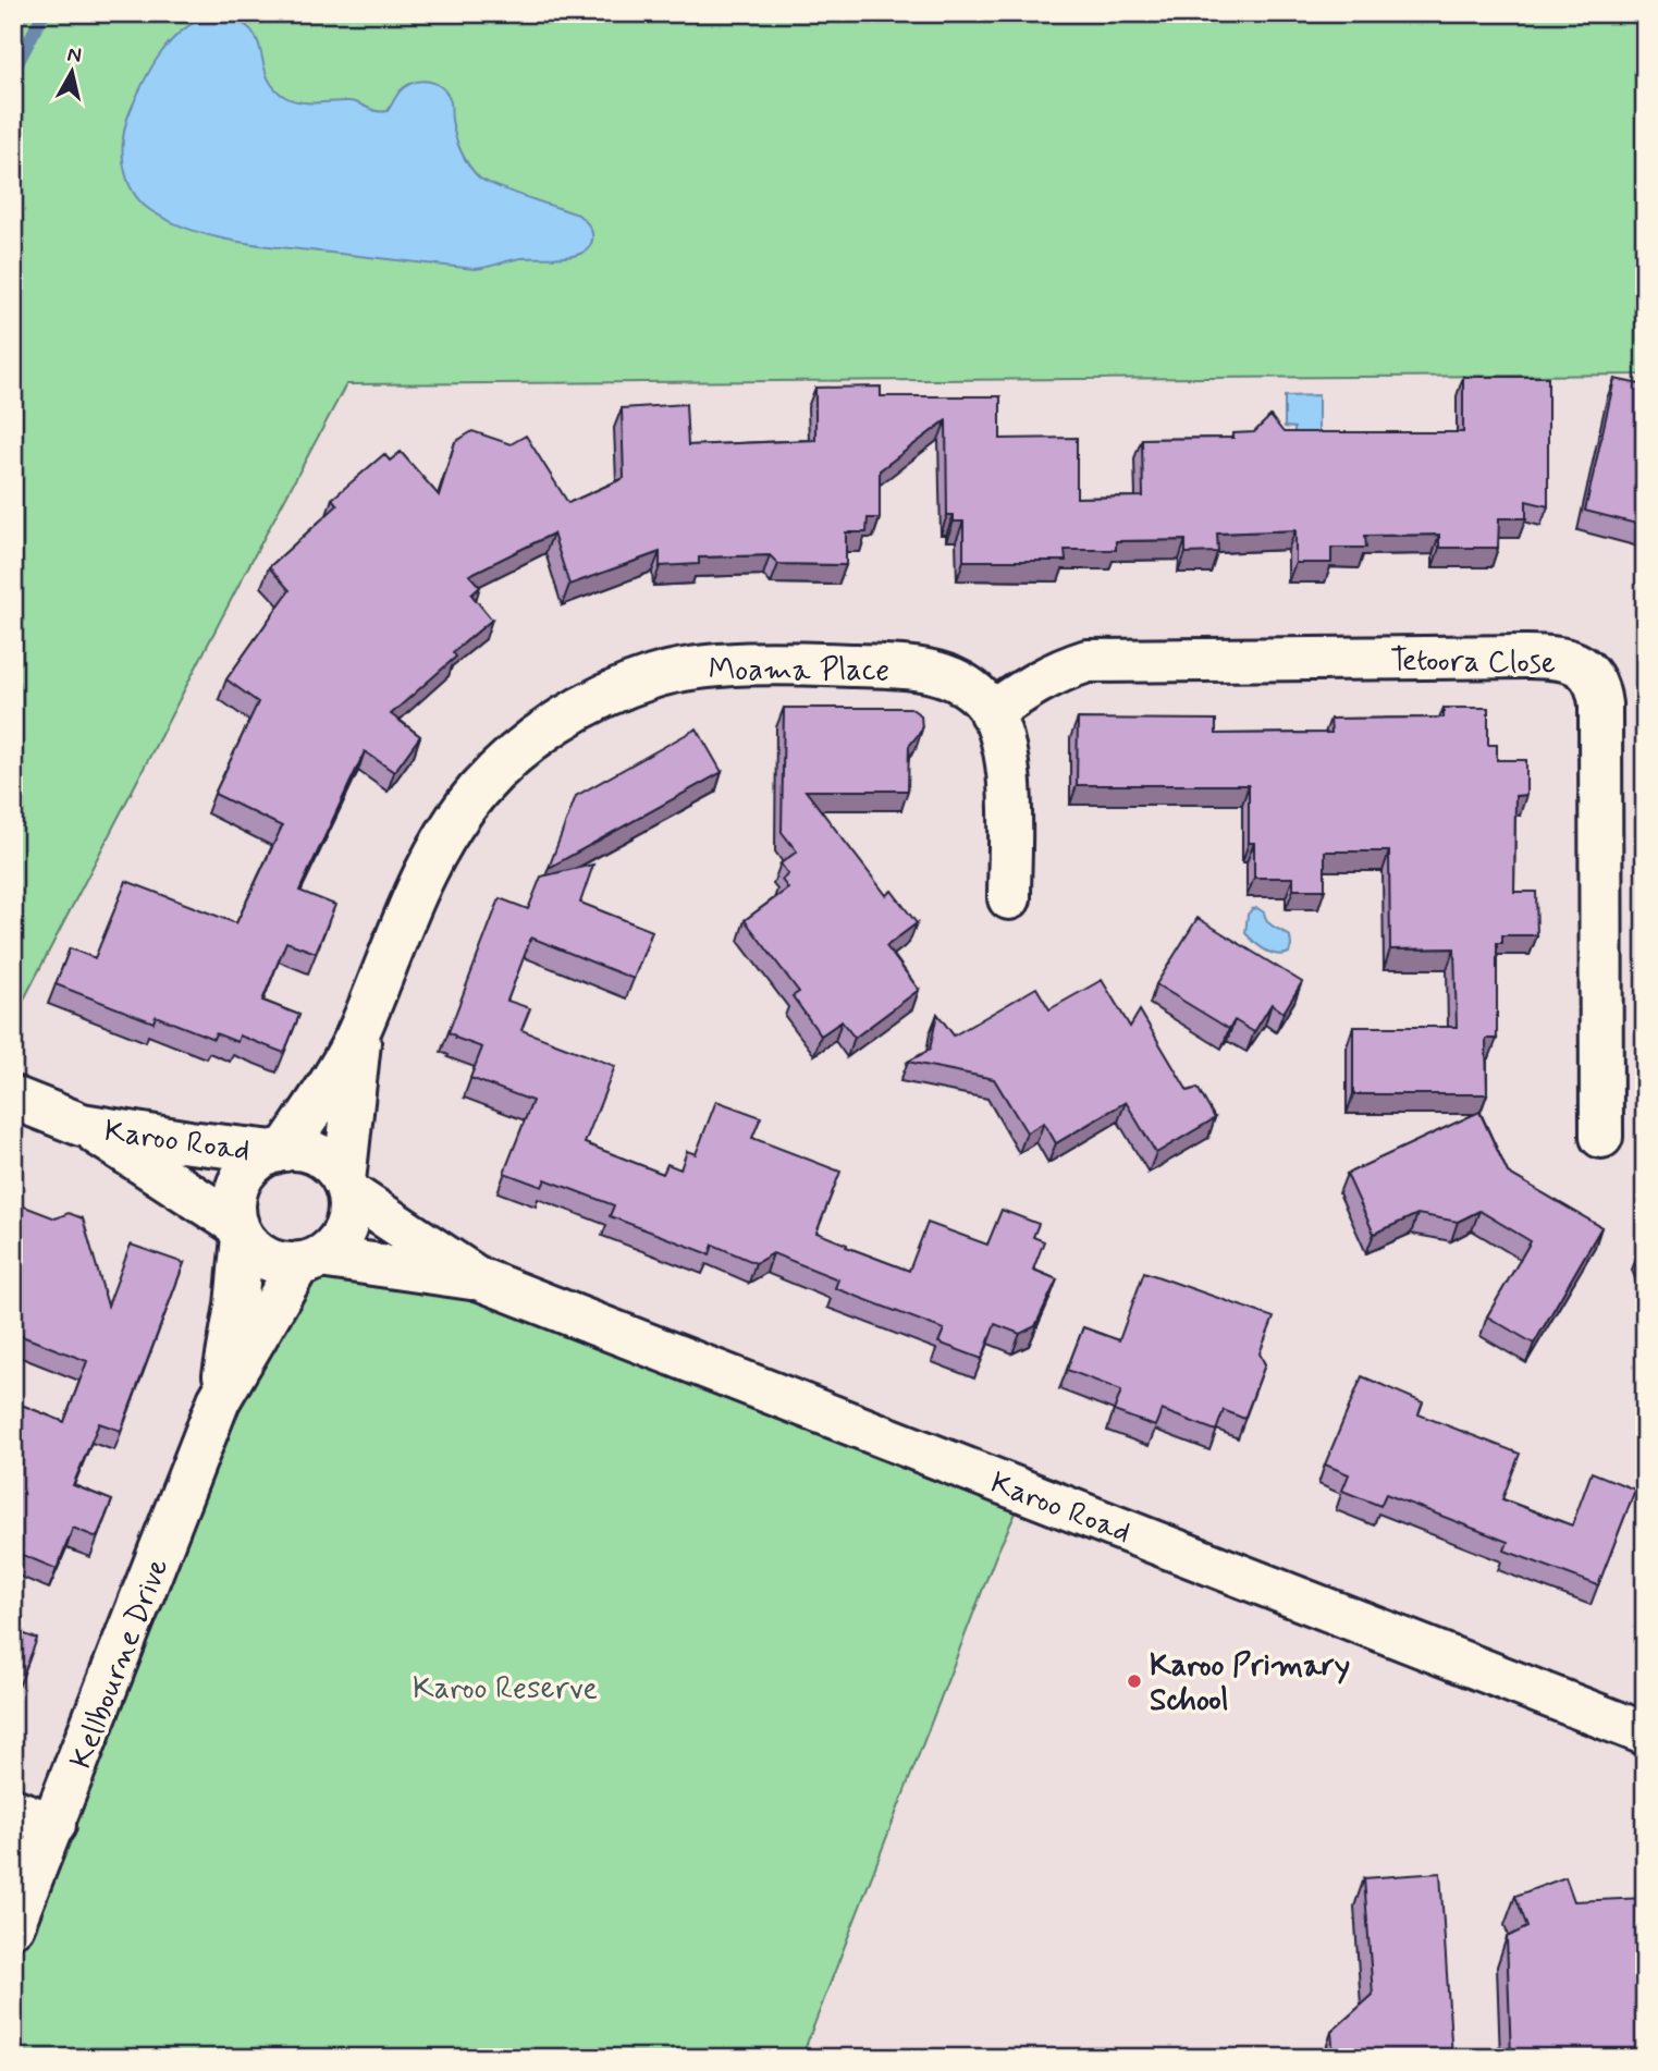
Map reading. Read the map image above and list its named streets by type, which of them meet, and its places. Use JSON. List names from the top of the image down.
{
  "streets": {
    "street": [
      "Tetoora Close",
      "Moama Place",
      "Karoo Road",
      "Kellbourne Drive"
    ]
  },
  "crossings": [
    ["Tetoora Close", "Moama Place"],
    ["Moama Place", "Karoo Road"],
    ["Moama Place", "Kellbourne Drive"],
    ["Karoo Road", "Kellbourne Drive"]
  ],
  "parks": ["Karoo Reserve"],
  "places": ["Karoo Primary School"],
  "north": "top"
}
